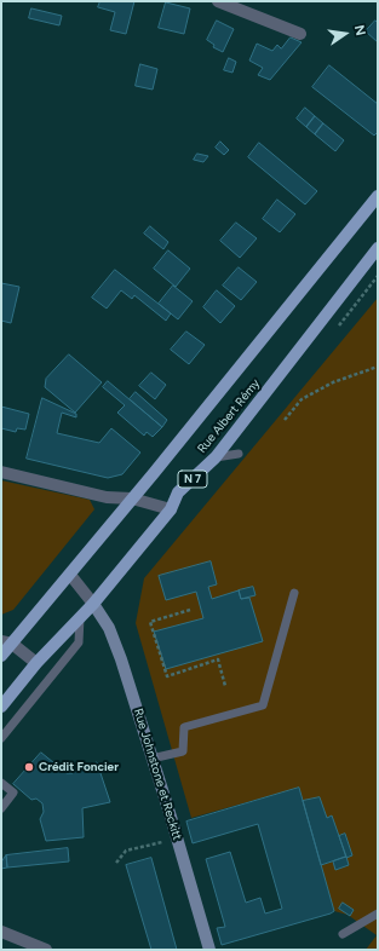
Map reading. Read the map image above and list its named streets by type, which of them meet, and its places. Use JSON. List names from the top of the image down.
{
  "streets": {
    "main road": ["Rue Albert Rémy", "N 7"],
    "street": ["Rue Johnstone et Reckitt"]
  },
  "crossings": [
    ["Rue Albert Rémy", "Rue Johnstone et Reckitt"]
  ],
  "places": ["Crédit Foncier"],
  "north": "right"
}
